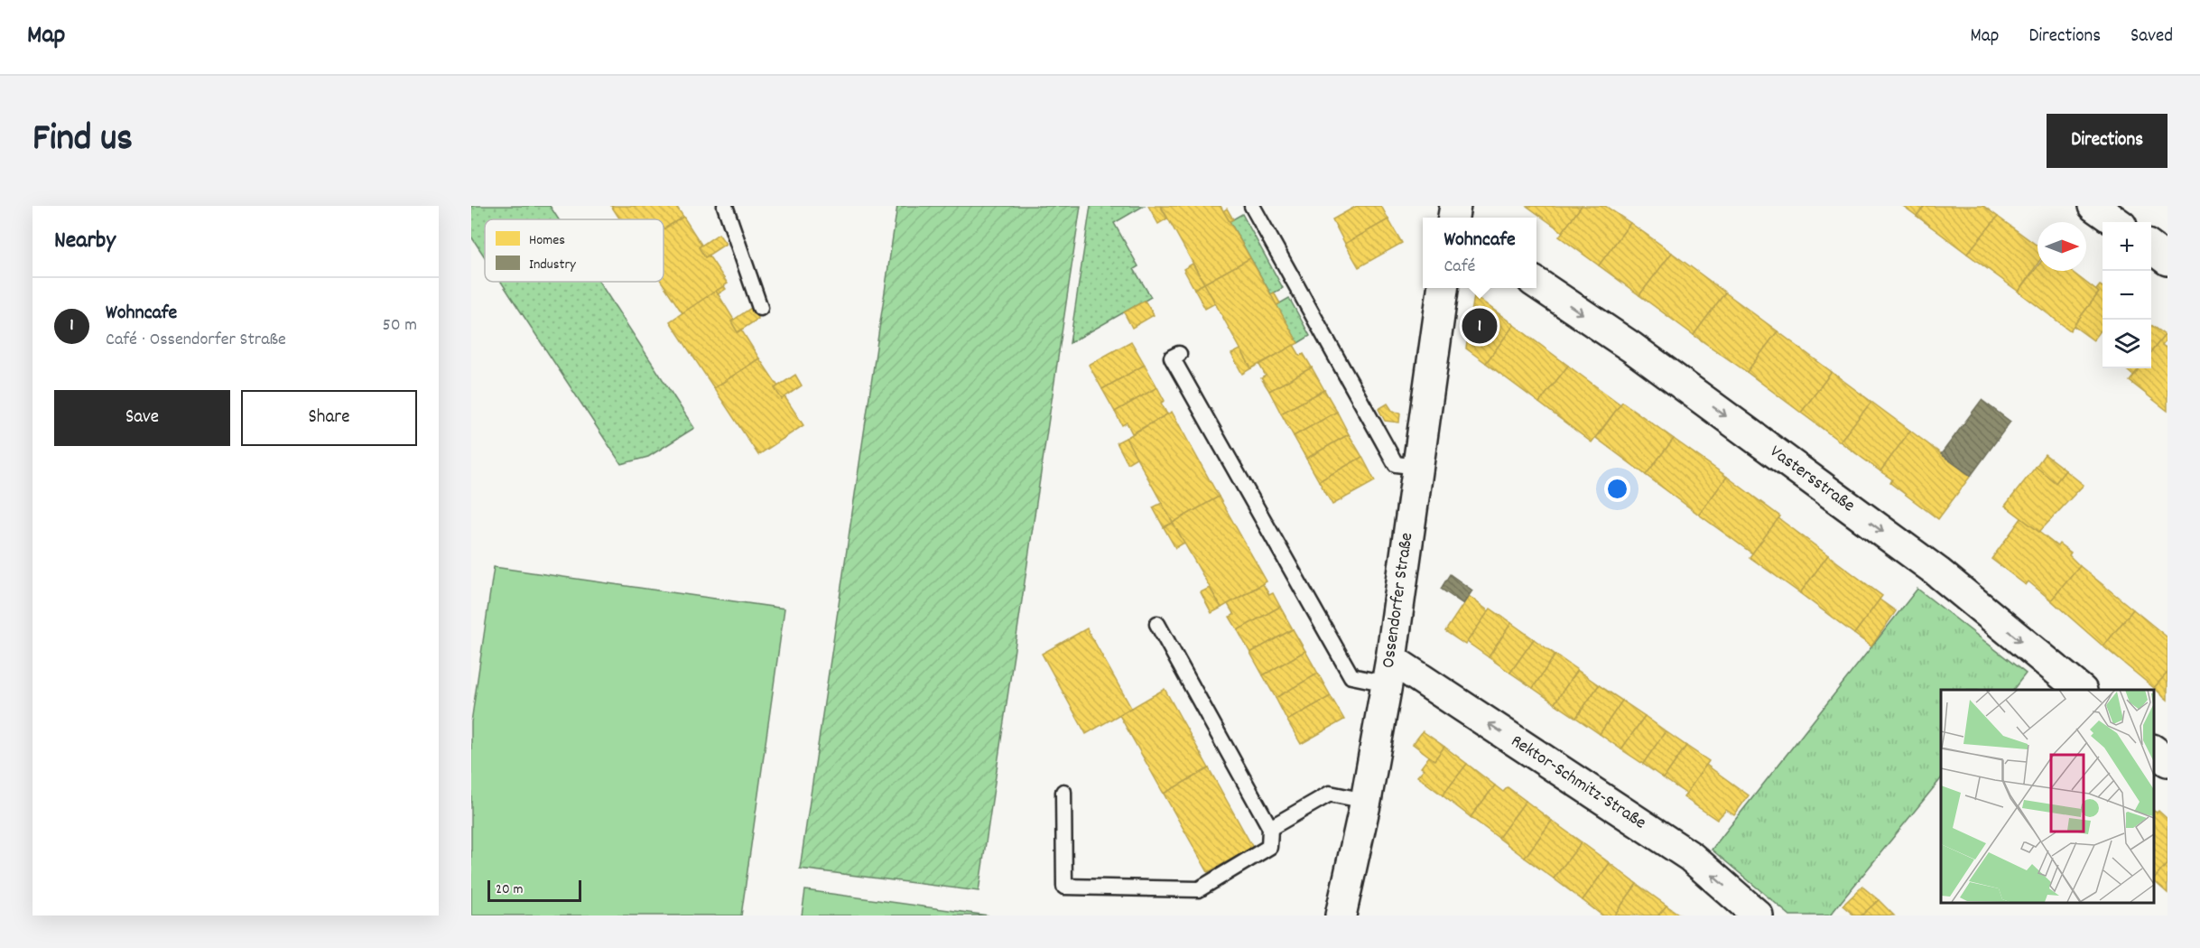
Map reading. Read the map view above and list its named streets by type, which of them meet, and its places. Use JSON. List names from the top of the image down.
{
  "streets": {
    "street": ["Vastersstraße", "Ossendorfer Straße", "Rektor-Schmitz-Straße"]
  },
  "crossings": [
    ["Ossendorfer Straße", "Rektor-Schmitz-Straße"]
  ],
  "one_way": ["Vastersstraße", "Rektor-Schmitz-Straße"],
  "legend": ["Homes", "Industry"],
  "scale_bar": "20 m",
  "north": "right",
  "page": {
    "header": "Map",
    "nav": ["Map", "Directions", "Saved"],
    "title": "Find us",
    "buttons": [
      "Directions",
      ["Save", "Share"]
    ],
    "heading": "Nearby",
    "popup": ["Wohncafe", "Café"],
    "map_buttons": ["+", "−"],
    "list": [
      {
        "mark": "1",
        "name": "Wohncafe",
        "note": "Café · Ossendorfer Straße",
        "value": "50 m"
      }
    ],
    "pins": "1",
    "scale": "20 m"
  }
}
